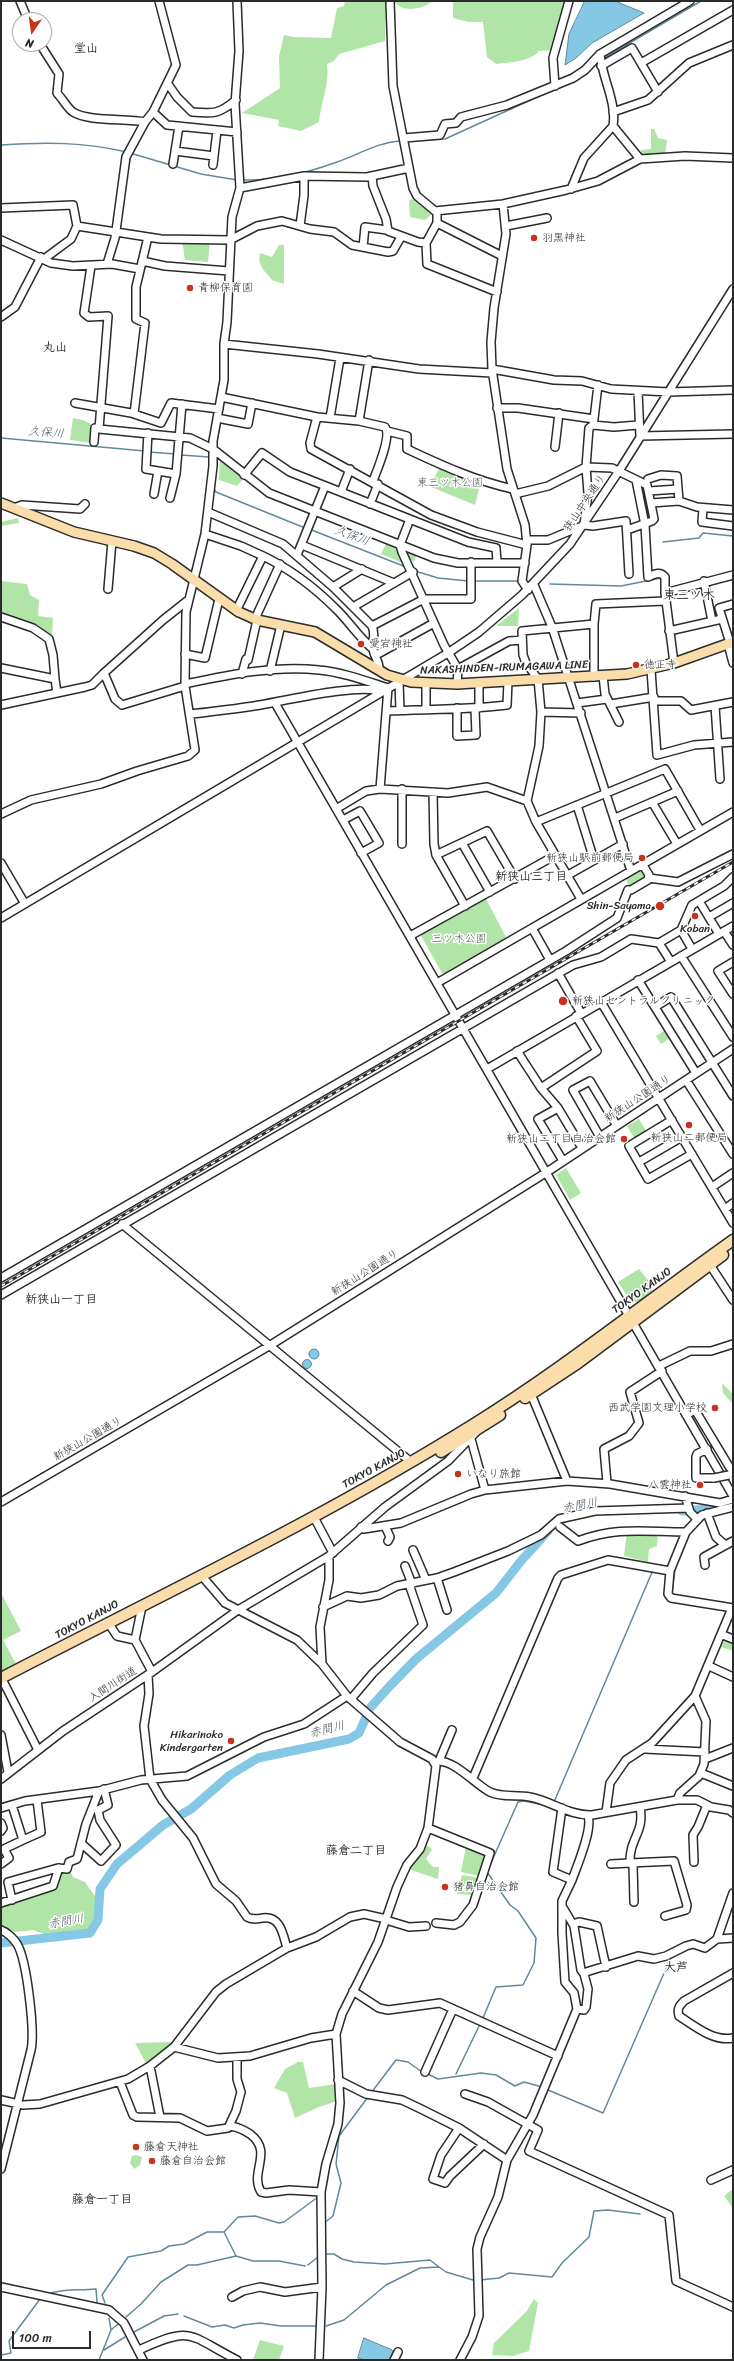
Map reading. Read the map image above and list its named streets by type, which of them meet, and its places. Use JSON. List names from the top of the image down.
{
  "streets": {
    "highway": ["TOKYO KANJO"],
    "main road": ["NAKASHINDEN-IRUMAGAWA LINE"],
    "street": ["狭山中央通り", "新狭山公園通り", "入間川街道"]
  },
  "crossings": [
    ["狭山中央通り", "NAKASHINDEN-IRUMAGAWA LINE"],
    ["TOKYO KANJO", "入間川街道"]
  ],
  "districts": [
    "堂山",
    "丸山",
    "東三ツ木",
    "新狭山三丁目",
    "新狭山一丁目",
    "藤倉二丁目",
    "大芦",
    "藤倉一丁目"
  ],
  "water": ["久保川", "赤間川"],
  "parks": ["東三ツ木公園", "三ツ木公園"],
  "places": [
    "羽黒神社",
    "青柳保育園",
    "愛宕神社",
    "徳正寺",
    "新狭山駅前郵便局",
    "Shin-Sayama",
    "Koban",
    "新狭山セントラルクリニック",
    "新狭山二郵便局",
    "新狭山二丁目自治会館",
    "西武学園文理小学校",
    "いなり旅館",
    "八雲神社",
    "Hikarinoko Kindergarten",
    "猪鼻自治会館",
    "藤倉天神社",
    "藤倉自治会館"
  ],
  "scale_bar": "100 m",
  "north": "bottom"
}
